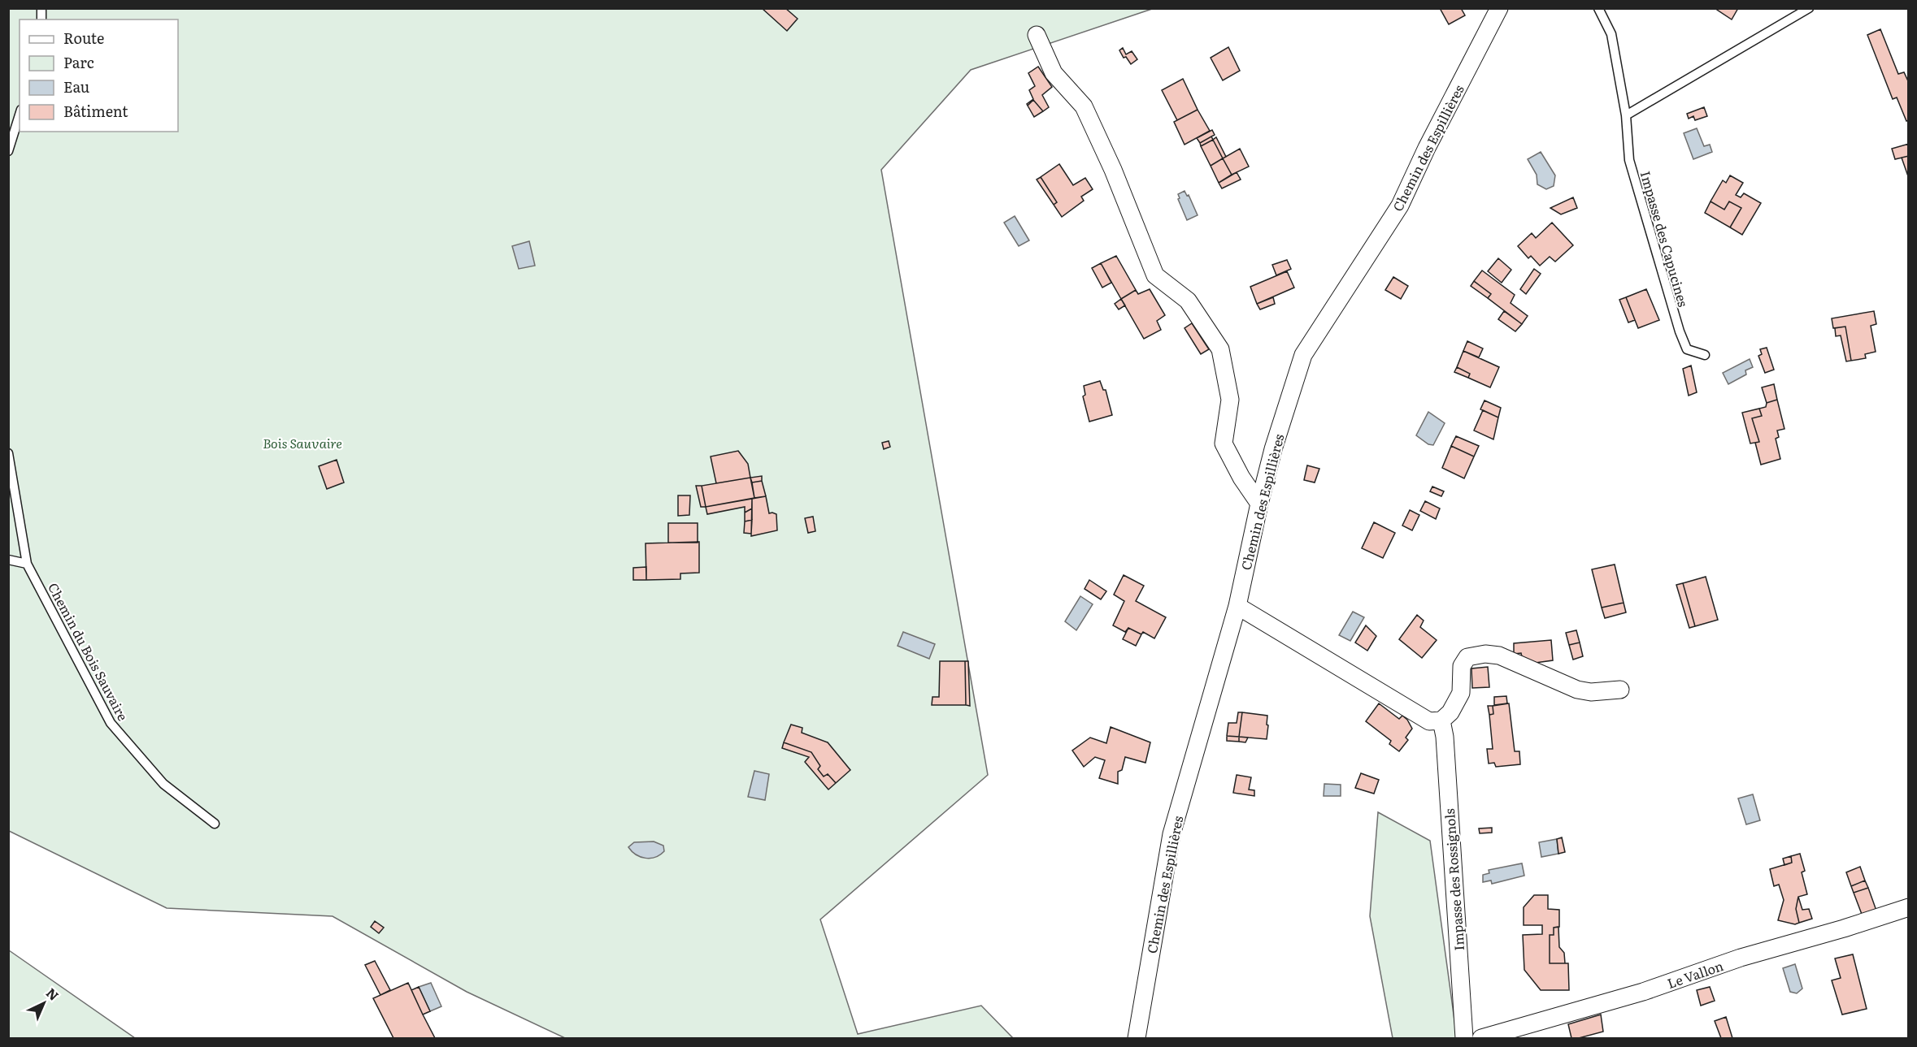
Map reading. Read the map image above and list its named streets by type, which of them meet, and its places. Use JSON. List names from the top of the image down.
{
  "streets": {
    "street": ["Chemin des Espillières", "Impasse des Rossignols", "Le Vallon"],
    "lane": ["Impasse des Capucines", "Chemin du Bois Sauvaire"]
  },
  "parks": ["Bois Sauvaire"],
  "legend": [
    "Route",
    "Parc",
    "Eau",
    "Bâtiment"
  ],
  "north": "top right"
}
